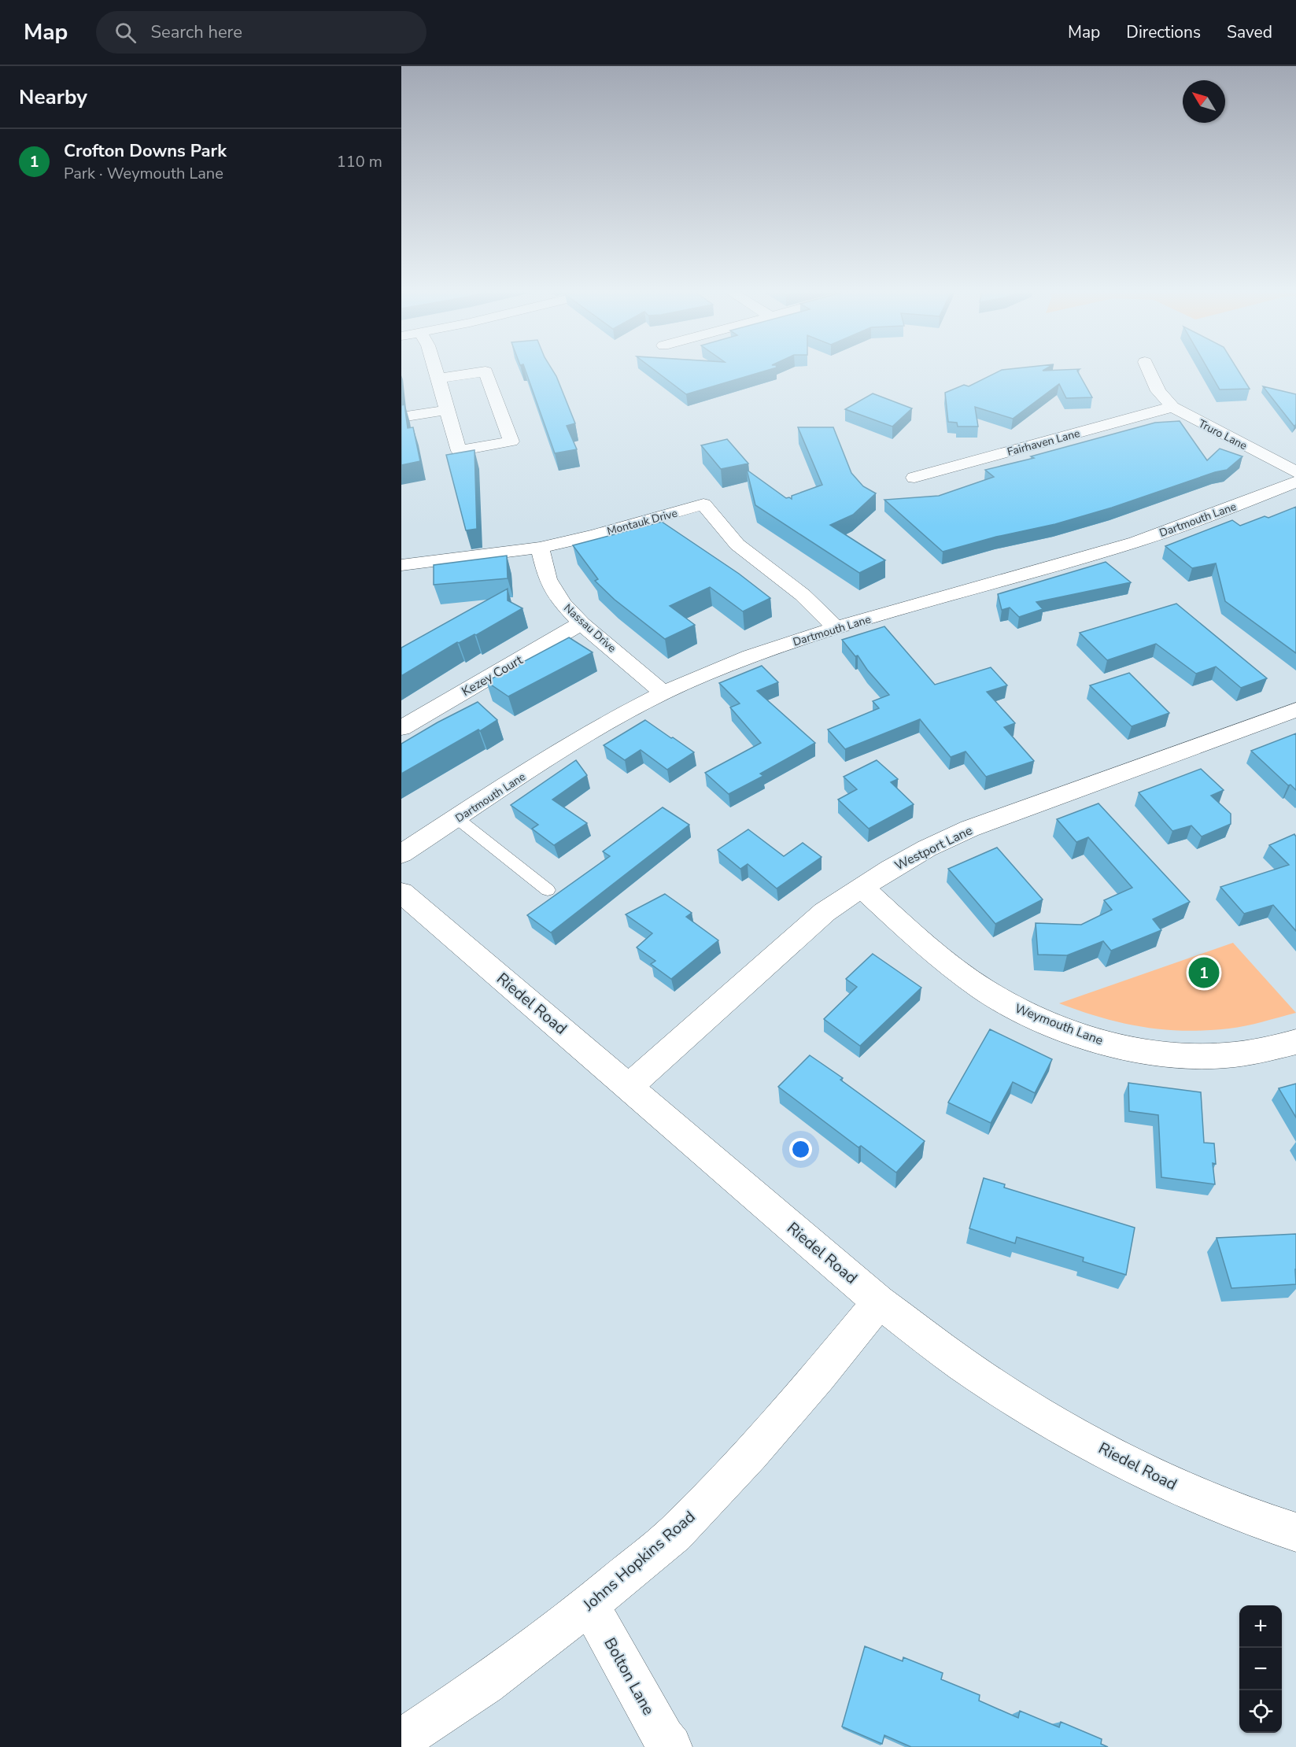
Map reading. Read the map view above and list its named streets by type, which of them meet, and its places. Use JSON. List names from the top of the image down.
{
  "streets": {
    "street": [
      "Truro Lane",
      "Fairhaven Lane",
      "Dartmouth Lane",
      "Montauk Drive",
      "Nassau Drive",
      "Kezey Court",
      "Westport Lane",
      "Riedel Road",
      "Weymouth Lane",
      "Johns Hopkins Road",
      "Bolton Lane"
    ]
  },
  "crossings": [
    ["Truro Lane", "Fairhaven Lane"],
    ["Dartmouth Lane", "Montauk Drive"],
    ["Dartmouth Lane", "Nassau Drive"],
    ["Montauk Drive", "Nassau Drive"],
    ["Nassau Drive", "Kezey Court"],
    ["Westport Lane", "Riedel Road"],
    ["Westport Lane", "Weymouth Lane"],
    ["Riedel Road", "Johns Hopkins Road"],
    ["Johns Hopkins Road", "Bolton Lane"]
  ],
  "north": "top left",
  "page": {
    "header": "Map",
    "search": "Search here",
    "nav": ["Map", "Directions", "Saved"],
    "heading": "Nearby",
    "list": [
      {
        "mark": "1",
        "name": "Crofton Downs Park",
        "note": "Park · Weymouth Lane",
        "value": "110 m"
      }
    ],
    "pins": "1",
    "map_buttons": ["+", "−"]
  }
}
